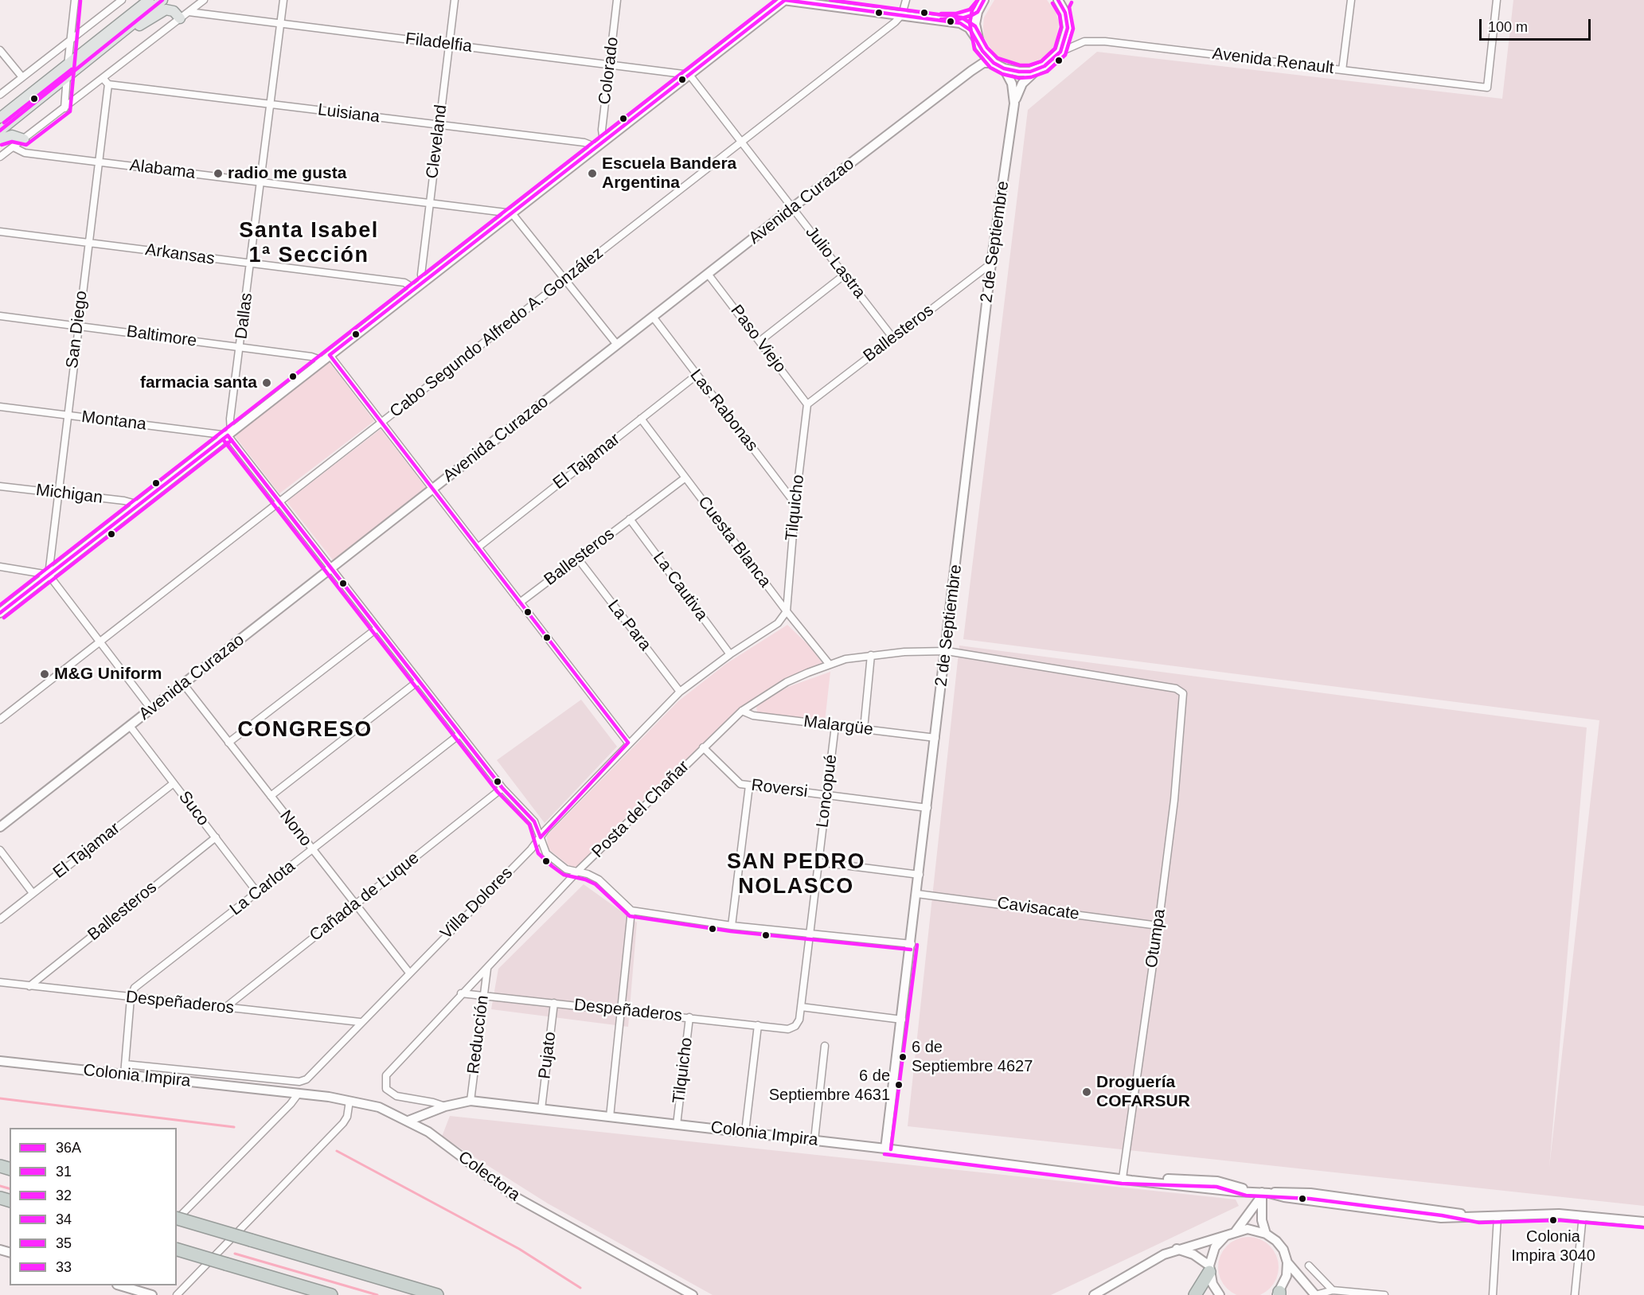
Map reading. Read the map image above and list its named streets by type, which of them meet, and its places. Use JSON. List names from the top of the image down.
{
  "streets": {
    "street": [
      "Filadelfia",
      "Avenida Renault",
      "Colorado",
      "Luisiana",
      "Cleveland",
      "Alabama",
      "Avenida Curazao",
      "2 de Septiembre",
      "Arkansas",
      "Julio Lastra",
      "Dallas",
      "San Diego",
      "Cabo Segundo Alfredo A. González",
      "Ballesteros",
      "Baltimore",
      "Paso Viejo",
      "Las Rabonas",
      "Montana",
      "El Tajamar",
      "Michigan",
      "Tilquicho",
      "Cuesta Blanca",
      "La Cautiva",
      "La Para",
      "Malargüe",
      "Roversi",
      "Loncopué",
      "Suco",
      "Posta del Chañar",
      "Nono",
      "La Carlota",
      "Cañada de Luque",
      "Villa Dolores",
      "Cavisacate",
      "Otumpa",
      "Despeñaderos",
      "Reducción",
      "Pujato",
      "Colonia Impira",
      "Colectora"
    ]
  },
  "crossings": [
    ["Filadelfia", "Colorado"],
    ["Filadelfia", "Cleveland"],
    ["Filadelfia", "Julio Lastra"],
    ["Filadelfia", "Dallas"],
    ["Avenida Renault", "2 de Septiembre"],
    ["Colorado", "Luisiana"],
    ["Luisiana", "Cleveland"],
    ["Luisiana", "Dallas"],
    ["Luisiana", "San Diego"],
    ["Cleveland", "Alabama"],
    ["Alabama", "Dallas"],
    ["Alabama", "San Diego"],
    ["Avenida Curazao", "Julio Lastra"],
    ["Avenida Curazao", "Paso Viejo"],
    ["Avenida Curazao", "Las Rabonas"],
    ["Avenida Curazao", "Suco"],
    ["Avenida Curazao", "Nono"],
    ["2 de Septiembre", "Ballesteros"],
    ["2 de Septiembre", "Malargüe"],
    ["2 de Septiembre", "Roversi"],
    ["2 de Septiembre", "Posta del Chañar"],
    ["2 de Septiembre", "Cavisacate"],
    ["2 de Septiembre", "Colonia Impira"],
    ["Arkansas", "Dallas"],
    ["Arkansas", "San Diego"],
    ["Julio Lastra", "Cabo Segundo Alfredo A. González"],
    ["Julio Lastra", "Ballesteros"],
    ["Dallas", "Baltimore"],
    ["Dallas", "Montana"],
    ["San Diego", "Baltimore"],
    ["San Diego", "Montana"],
    ["San Diego", "Michigan"],
    ["Ballesteros", "Paso Viejo"],
    ["Ballesteros", "Tilquicho"],
    ["Ballesteros", "Cuesta Blanca"],
    ["Ballesteros", "La Cautiva"],
    ["Ballesteros", "La Para"],
    ["Ballesteros", "Suco"],
    ["Ballesteros", "Despeñaderos"],
    ["Paso Viejo", "Tilquicho"],
    ["Las Rabonas", "El Tajamar"],
    ["Las Rabonas", "Tilquicho"],
    ["El Tajamar", "Cuesta Blanca"],
    ["El Tajamar", "Suco"],
    ["Tilquicho", "Cuesta Blanca"],
    ["Tilquicho", "Villa Dolores"],
    ["Tilquicho", "Despeñaderos"],
    ["Tilquicho", "Colonia Impira"],
    ["Cuesta Blanca", "Posta del Chañar"],
    ["Cuesta Blanca", "Villa Dolores"],
    ["La Cautiva", "Villa Dolores"],
    ["La Para", "Villa Dolores"],
    ["Malargüe", "Loncopué"],
    ["Malargüe", "Posta del Chañar"],
    ["Roversi", "Loncopué"],
    ["Roversi", "Posta del Chañar"],
    ["Loncopué", "Despeñaderos"],
    ["Suco", "La Carlota"],
    ["Posta del Chañar", "Otumpa"],
    ["Posta del Chañar", "Despeñaderos"],
    ["Posta del Chañar", "Reducción"],
    ["Posta del Chañar", "Colonia Impira"],
    ["Nono", "La Carlota"],
    ["Nono", "Cañada de Luque"],
    ["Nono", "Villa Dolores"],
    ["La Carlota", "Despeñaderos"],
    ["Cañada de Luque", "Despeñaderos"],
    ["Villa Dolores", "Despeñaderos"],
    ["Cavisacate", "Otumpa"],
    ["Otumpa", "Colonia Impira"],
    ["Despeñaderos", "Reducción"],
    ["Despeñaderos", "Pujato"],
    ["Reducción", "Colonia Impira"],
    ["Pujato", "Colonia Impira"],
    ["Colonia Impira", "Colectora"]
  ],
  "districts": ["Santa Isabel 1ª Sección", "CONGRESO", "SAN PEDRO NOLASCO"],
  "places": [
    "radio me gusta",
    "Escuela Bandera Argentina",
    "farmacia santa",
    "M&G Uniform",
    "6 de Septiembre 4627",
    "6 de Septiembre 4631",
    "Droguería COFARSUR",
    "Colonia Impira 3040"
  ],
  "lines": [
    "transit line 36A",
    "transit line 32",
    "transit line 34",
    "transit line 33",
    "transit line 35",
    "transit line 31"
  ],
  "legend": [
    "36A",
    "31",
    "32",
    "34",
    "35",
    "33"
  ],
  "scale_bar": "100 m"
}
